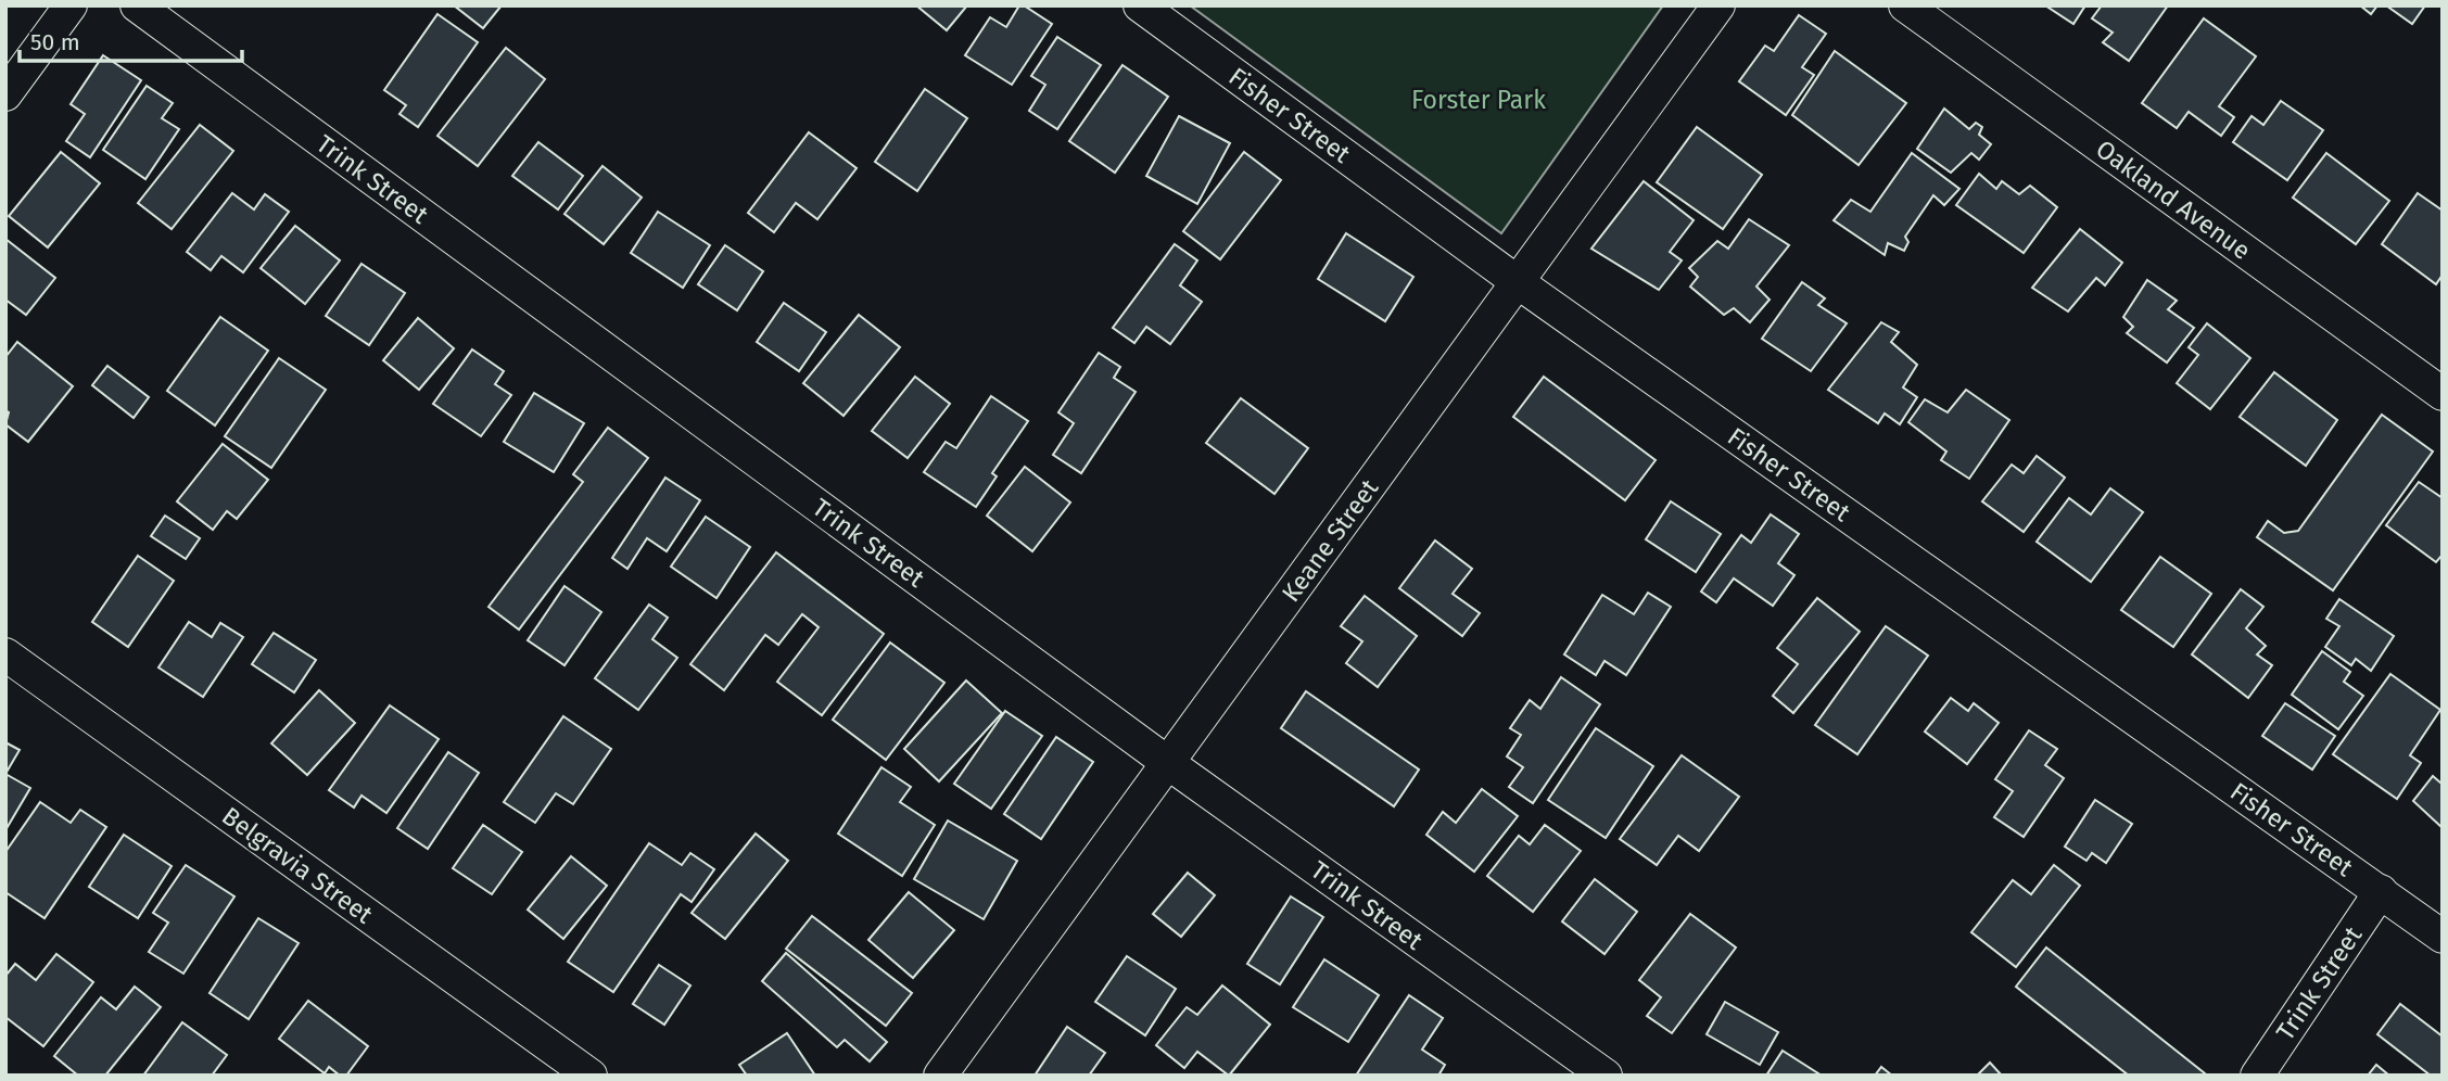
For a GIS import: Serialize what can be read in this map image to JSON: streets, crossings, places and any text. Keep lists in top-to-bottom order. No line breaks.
{"streets":{"street":["Fisher Street","Trink Street","Oakland Avenue","Keane Street","Belgravia Street"]},"crossings":[["Fisher Street","Trink Street"],["Fisher Street","Keane Street"],["Trink Street","Keane Street"]],"parks":["Forster Park"],"scale_bar":"50 m"}
